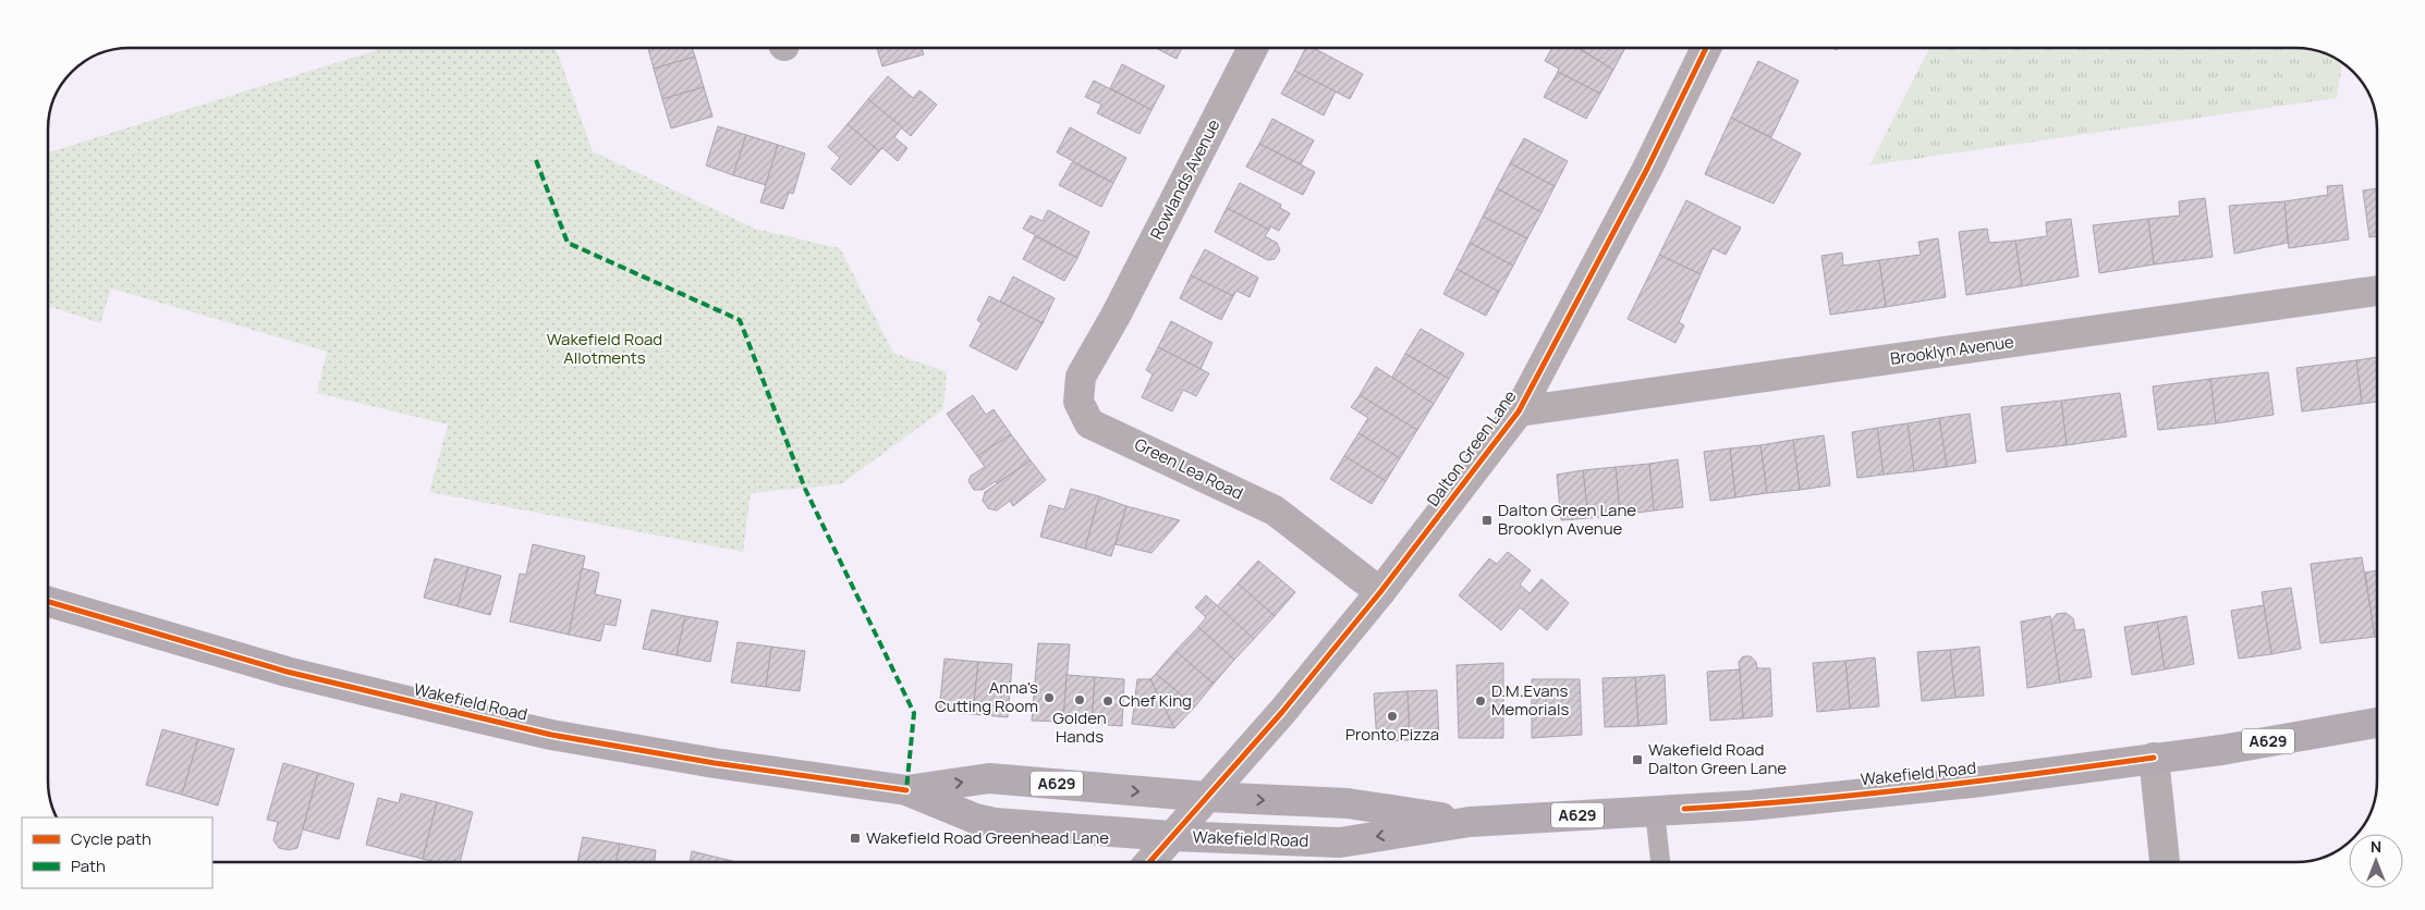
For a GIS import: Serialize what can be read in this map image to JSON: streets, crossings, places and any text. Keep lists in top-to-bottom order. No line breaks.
{"streets":{"highway":["Wakefield Road","A629"],"street":["Rowlands Avenue","Brooklyn Avenue","Dalton Green Lane","Green Lea Road"]},"crossings":[["Rowlands Avenue","Green Lea Road"],["Brooklyn Avenue","Dalton Green Lane"],["Dalton Green Lane","Green Lea Road"],["Dalton Green Lane","Wakefield Road"]],"parks":["Wakefield Road Allotments"],"places":{"transit":["Dalton Green Lane Brooklyn Avenue","Wakefield Road Dalton Green Lane","Wakefield Road Greenhead Lane"],"other":["Anna's Cutting Room","Golden Hands","Chef King","D.M.Evans Memorials","Pronto Pizza"]},"legend":["Cycle path","Path"],"north":"top"}
